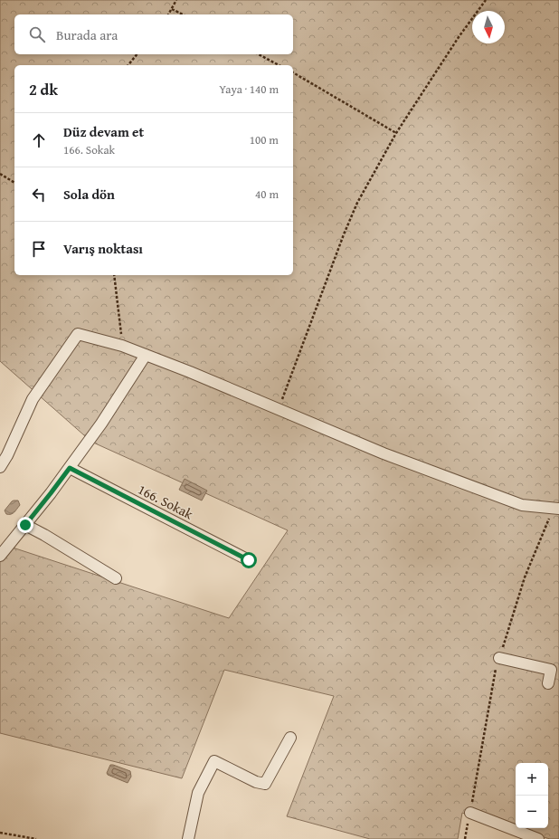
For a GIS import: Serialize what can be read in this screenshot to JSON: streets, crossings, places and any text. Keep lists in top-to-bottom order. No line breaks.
{"streets":{"street":["166. Sokak"]},"north":"bottom","page":{"search":"Burada ara","heading":["2 dk","Yaya · 140 m"],"list":[["Düz devam et","166. Sokak","100 m"],["Sola dön","40 m"],"Varış noktası"],"map_buttons":["+","−"]}}
